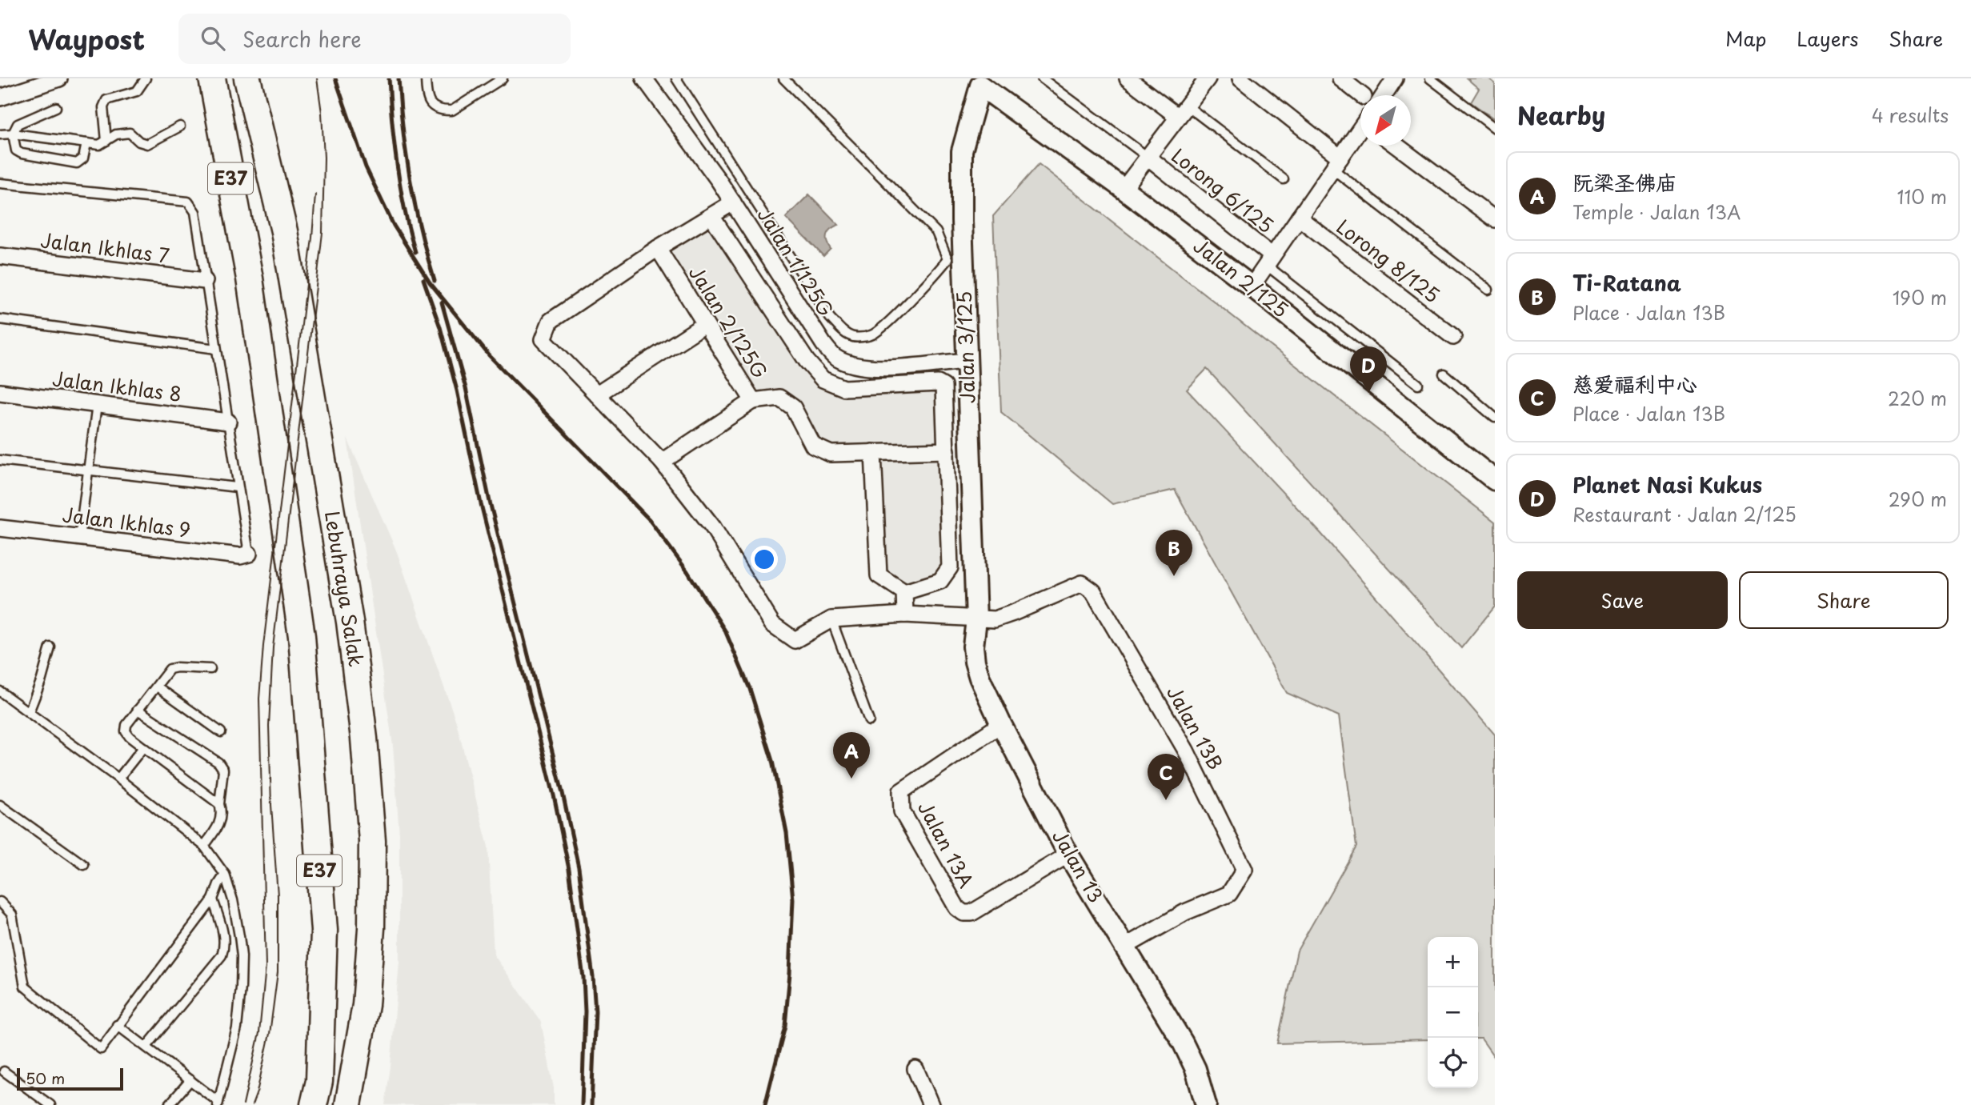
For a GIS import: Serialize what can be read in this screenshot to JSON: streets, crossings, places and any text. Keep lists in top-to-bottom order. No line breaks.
{"streets":{"highway":["E37","Lebuhraya Salak"],"street":["Lorong 6/125","Jalan Ikhlas 7","Lorong 8/125","Jalan 1/125G","Jalan 2/125","Jalan 2/125G","Jalan 3/125","Jalan Ikhlas 8","Jalan Ikhlas 9","Jalan 13B","Jalan 13A","Jalan 13"]},"crossings":[["Jalan 1/125G","Jalan 3/125"],["Jalan 2/125","Jalan 3/125"],["Jalan 3/125","Jalan 13B"],["Jalan 3/125","Jalan 13"],["Jalan 13B","Jalan 13"],["Jalan 13A","Jalan 13"]],"scale_bar":"50 m","north":"bottom left","page":{"header":"Waypost","search":"Search here","nav":["Map","Layers","Share"],"heading":["Nearby","4 results"],"list":[{"mark":"A","name":"阮梁圣佛庙","note":"Temple · Jalan 13A","value":"110 m"},{"mark":"B","name":"Ti-Ratana","note":"Place · Jalan 13B","value":"190 m"},{"mark":"C","name":"慈爱福利中心","note":"Place · Jalan 13B","value":"220 m"},{"mark":"D","name":"Planet Nasi Kukus","note":"Restaurant · Jalan 2/125","value":"290 m"}],"pins":["D","B","A","C"],"buttons":["Save","Share"],"map_buttons":["+","−"],"scale":"50 m"}}
